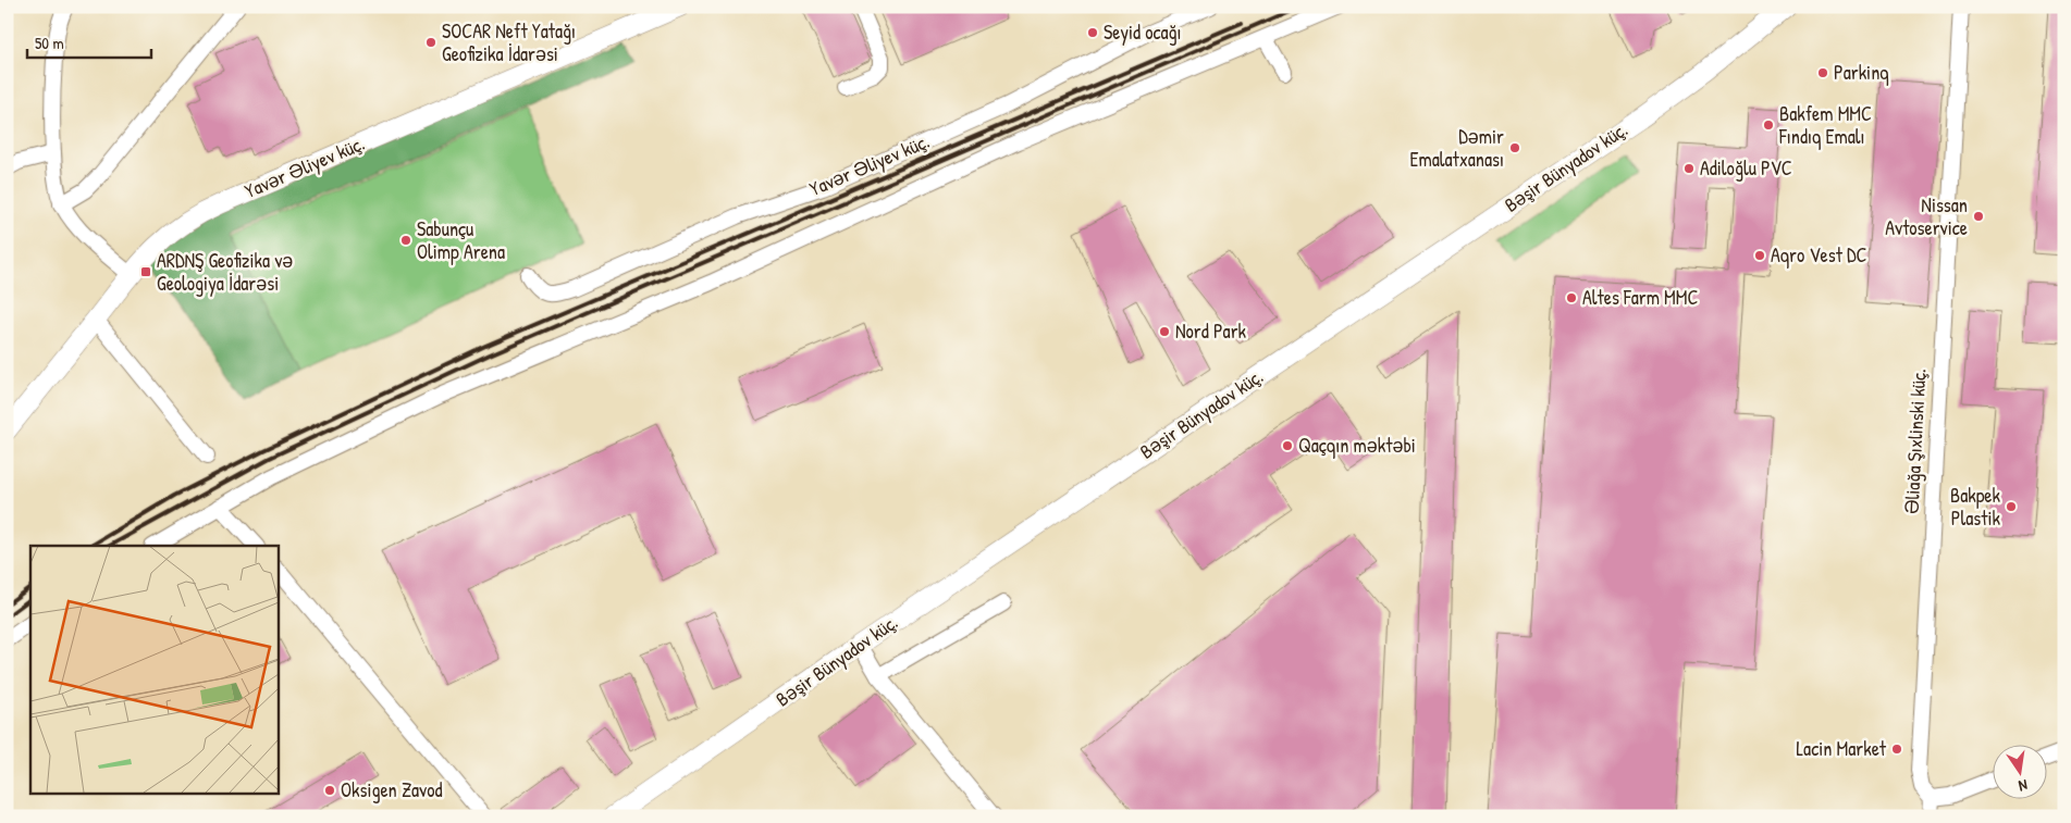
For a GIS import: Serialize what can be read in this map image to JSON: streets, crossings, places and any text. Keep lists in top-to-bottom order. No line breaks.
{"streets":{"street":["Yavər Əliyev küç.","Bəşir Bünyadov küç.","Əliağa Şıxlinski küç."]},"places":{"other":["Seyid ocağı","SOCAR Neft Yatağı Geofizika İdarəsi","Parkinq","Bakfem MMC Fındıq Emalı","Dəmir Emalatxanası","Adiloğlu PVC","Nissan Avtoservice","Sabunçu Olimp Arena","Aqro Vest DC","Altes Farm MMC","Nord Park","Qaçqın məktəbi","Bakpek Plastik","Lacin Market","Oksigen Zavod"],"transit":["ARDNŞ Geofizika vә Geologiya İdarәsi"]},"scale_bar":"50 m","north":"bottom"}
